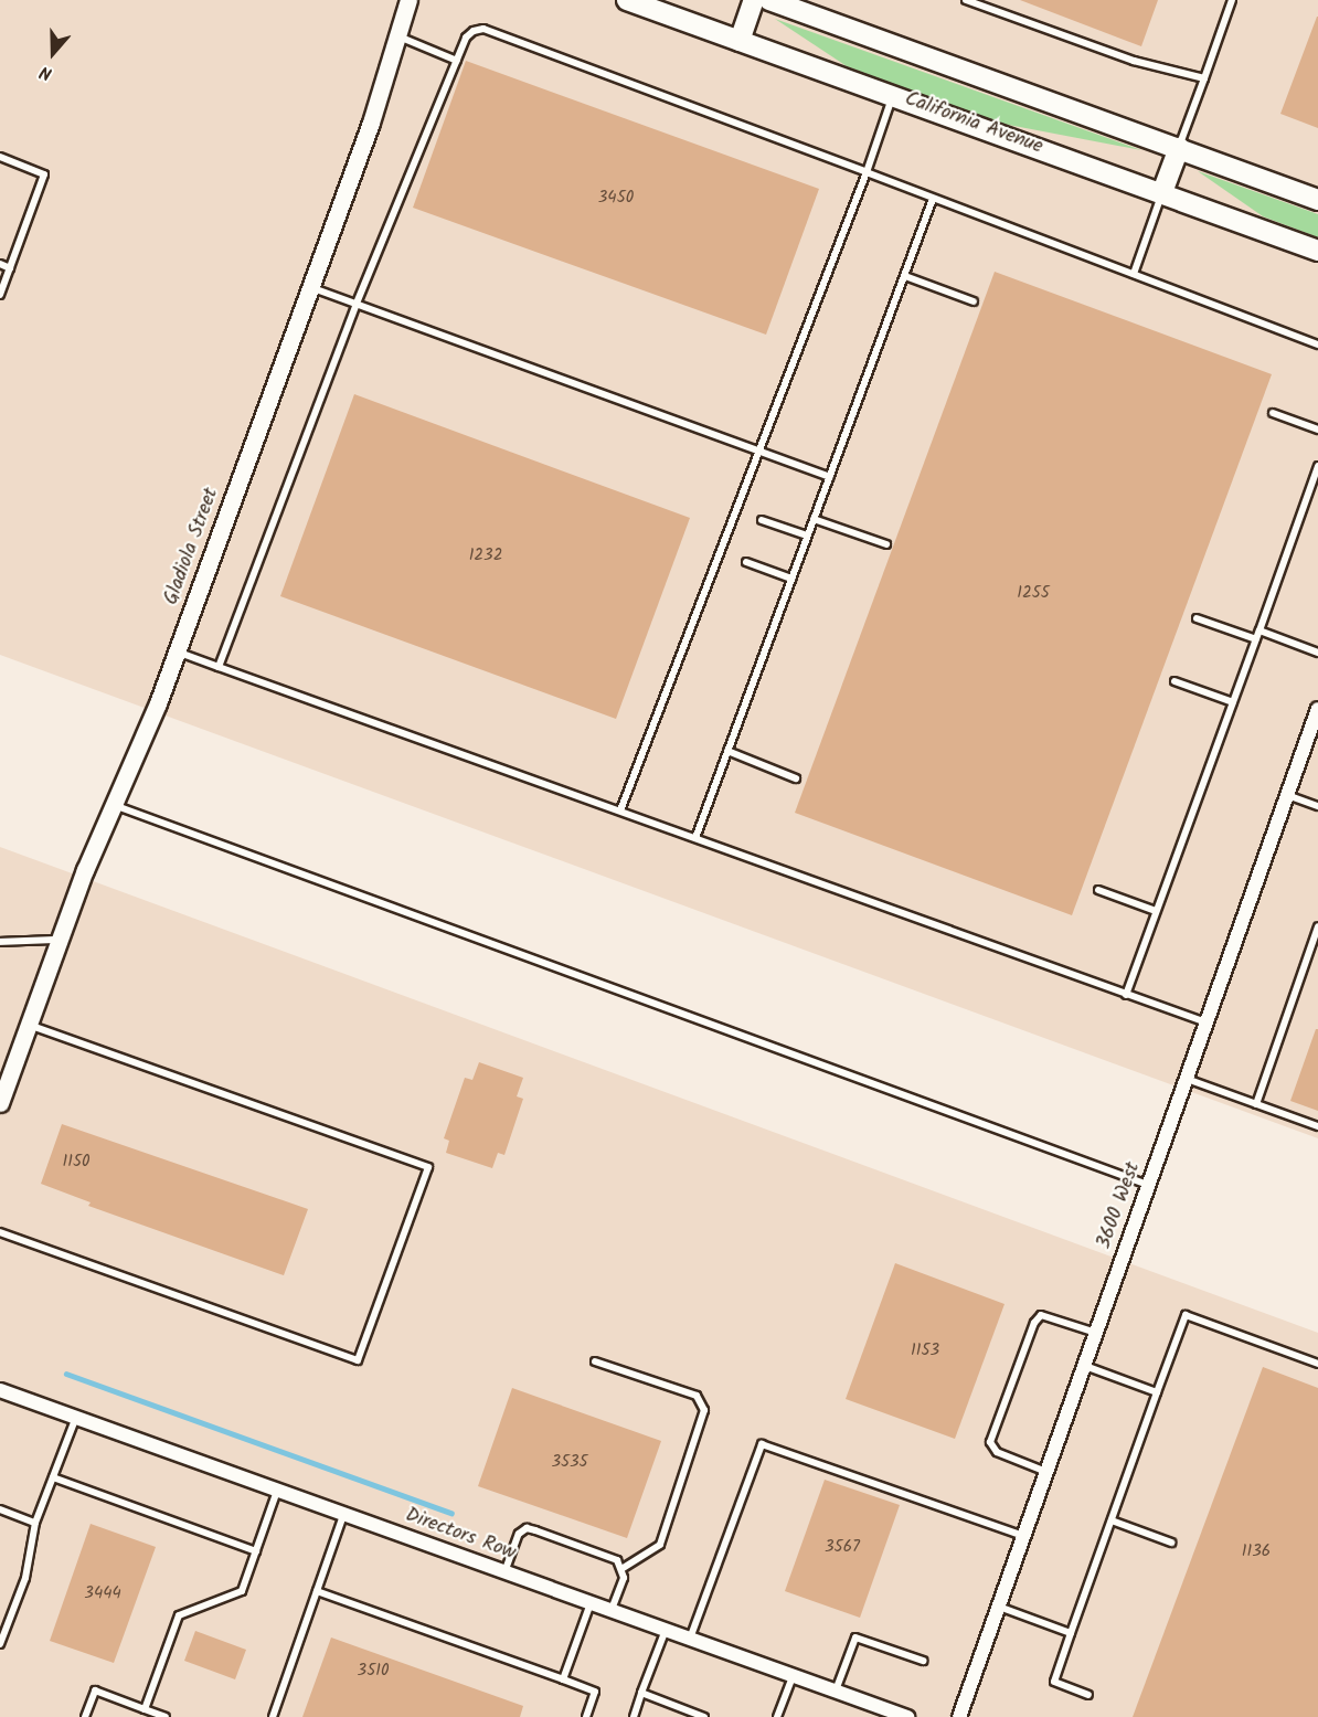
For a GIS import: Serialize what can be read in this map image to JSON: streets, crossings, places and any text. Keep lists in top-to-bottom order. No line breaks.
{"streets":{"main road":["California Avenue"],"street":["Gladiola Street","3600 West","Directors Row"]},"house_numbers":["3450","1232","1255","1150","1153","3535","3567","1136","3444","3510"],"north":"bottom"}
